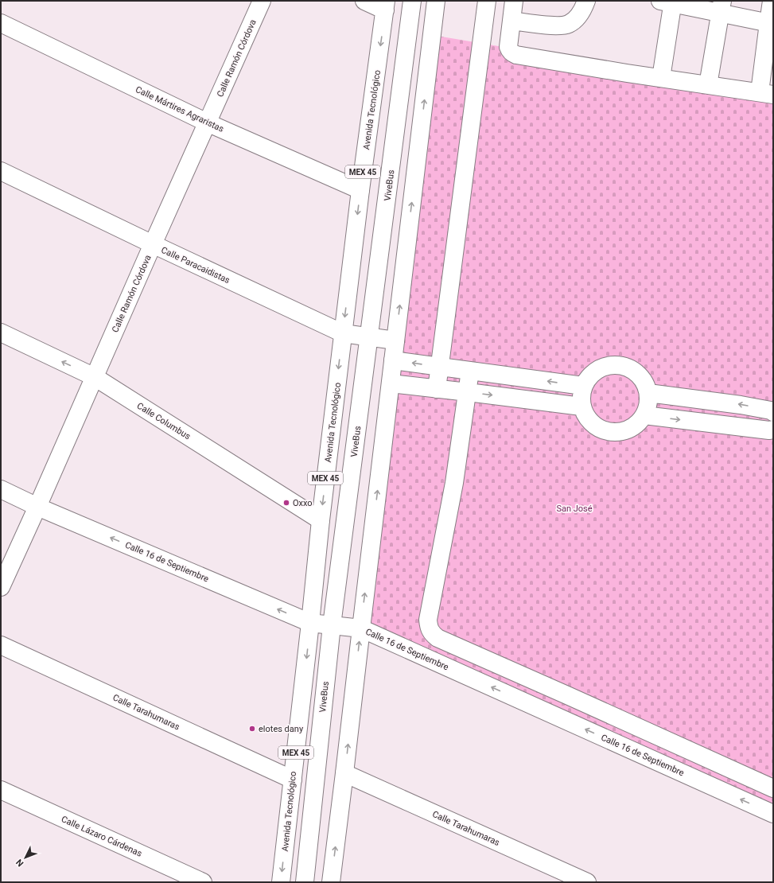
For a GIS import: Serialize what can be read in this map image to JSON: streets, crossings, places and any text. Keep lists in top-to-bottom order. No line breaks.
{"streets":{"street":["Calle Ramón Córdova","Calle Mártires Agraristas","Avenida Tecnológico","MEX 45","ViveBus","Calle Paracaidistas","Calle Columbus","Calle 16 de Septiembre","Calle Tarahumaras","Calle Lázaro Cárdenas"]},"crossings":[["Calle Ramón Córdova","Calle Mártires Agraristas"],["Calle Ramón Córdova","Calle Paracaidistas"],["Calle Ramón Córdova","Calle Columbus"],["Calle Ramón Córdova","Calle 16 de Septiembre"],["Calle Mártires Agraristas","Avenida Tecnológico"],["Avenida Tecnológico","Calle Paracaidistas"],["Avenida Tecnológico","Calle Columbus"],["Avenida Tecnológico","Calle 16 de Septiembre"],["Avenida Tecnológico","Calle Tarahumaras"],["ViveBus","Calle Paracaidistas"],["ViveBus","Calle 16 de Septiembre"]],"one_way":["Calle 16 de Septiembre"],"parks":["San José"],"places":["Oxxo","elotes dany"],"north":"bottom left"}
